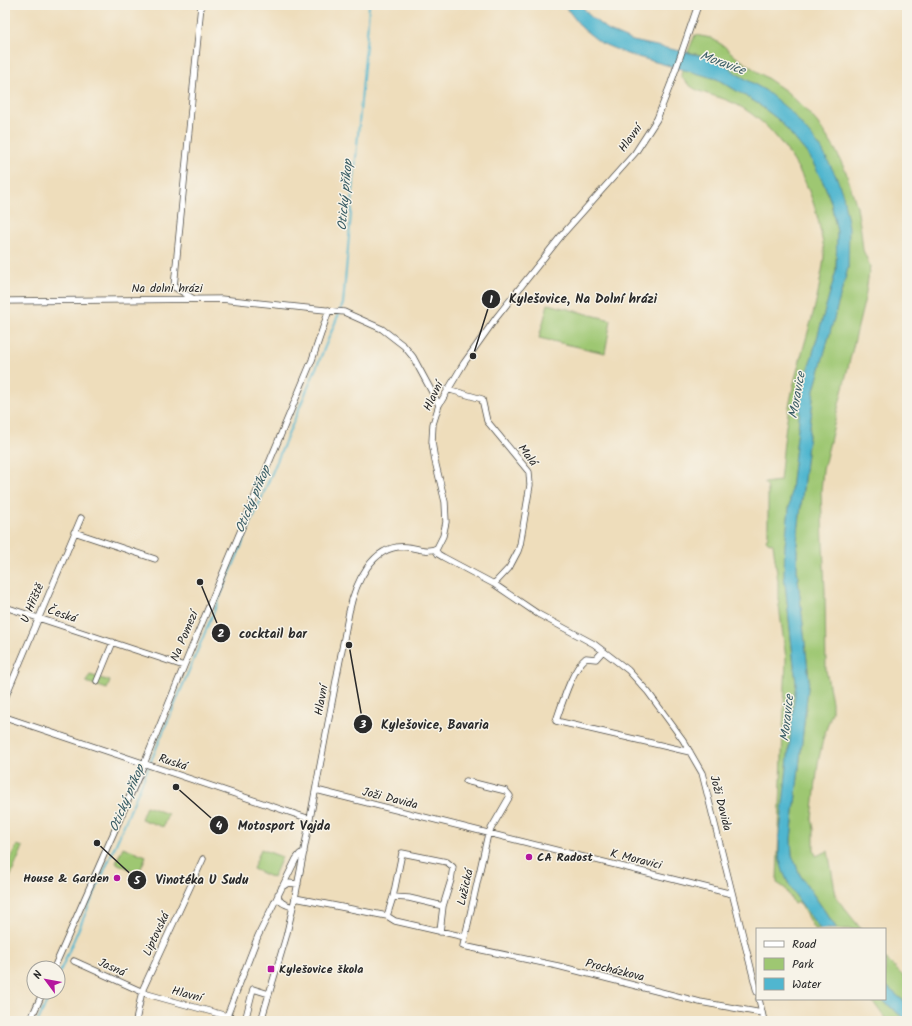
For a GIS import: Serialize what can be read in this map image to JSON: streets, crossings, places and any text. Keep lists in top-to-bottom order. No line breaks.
{"streets":{"street":["Hlavní","Na dolni hrázi","Malá","U Hřiště","Česká","Na Pomezí","Ruská","Joži Davida","K Moravici","Lužická","Liptovská","Jasná","Procházkova"]},"crossings":[["Hlavní","Na dolni hrázi"],["Hlavní","Malá"],["Hlavní","Ruská"],["Hlavní","Joži Davida"],["Hlavní","Liptovská"],["Hlavní","Jasná"],["Na dolni hrázi","Na Pomezí"],["Malá","Joži Davida"],["U Hřiště","Česká"],["Česká","Na Pomezí"],["Na Pomezí","Ruská"],["Joži Davida","K Moravici"],["Joži Davida","Lužická"],["K Moravici","Lužická"],["Lužická","Procházkova"],["Liptovská","Jasná"]],"water":["Moravice","Otický příkop"],"places":{"other":["Kylešovice, Na Dolní hrázi","cocktail bar","Kylešovice, Bavaria","Motosport Vajda","Vinotéka U Sudu","CA Radost","House & Garden"],"transit":["Kylešovice škola"]},"legend":["Road","Park","Water"],"north":"top left"}
